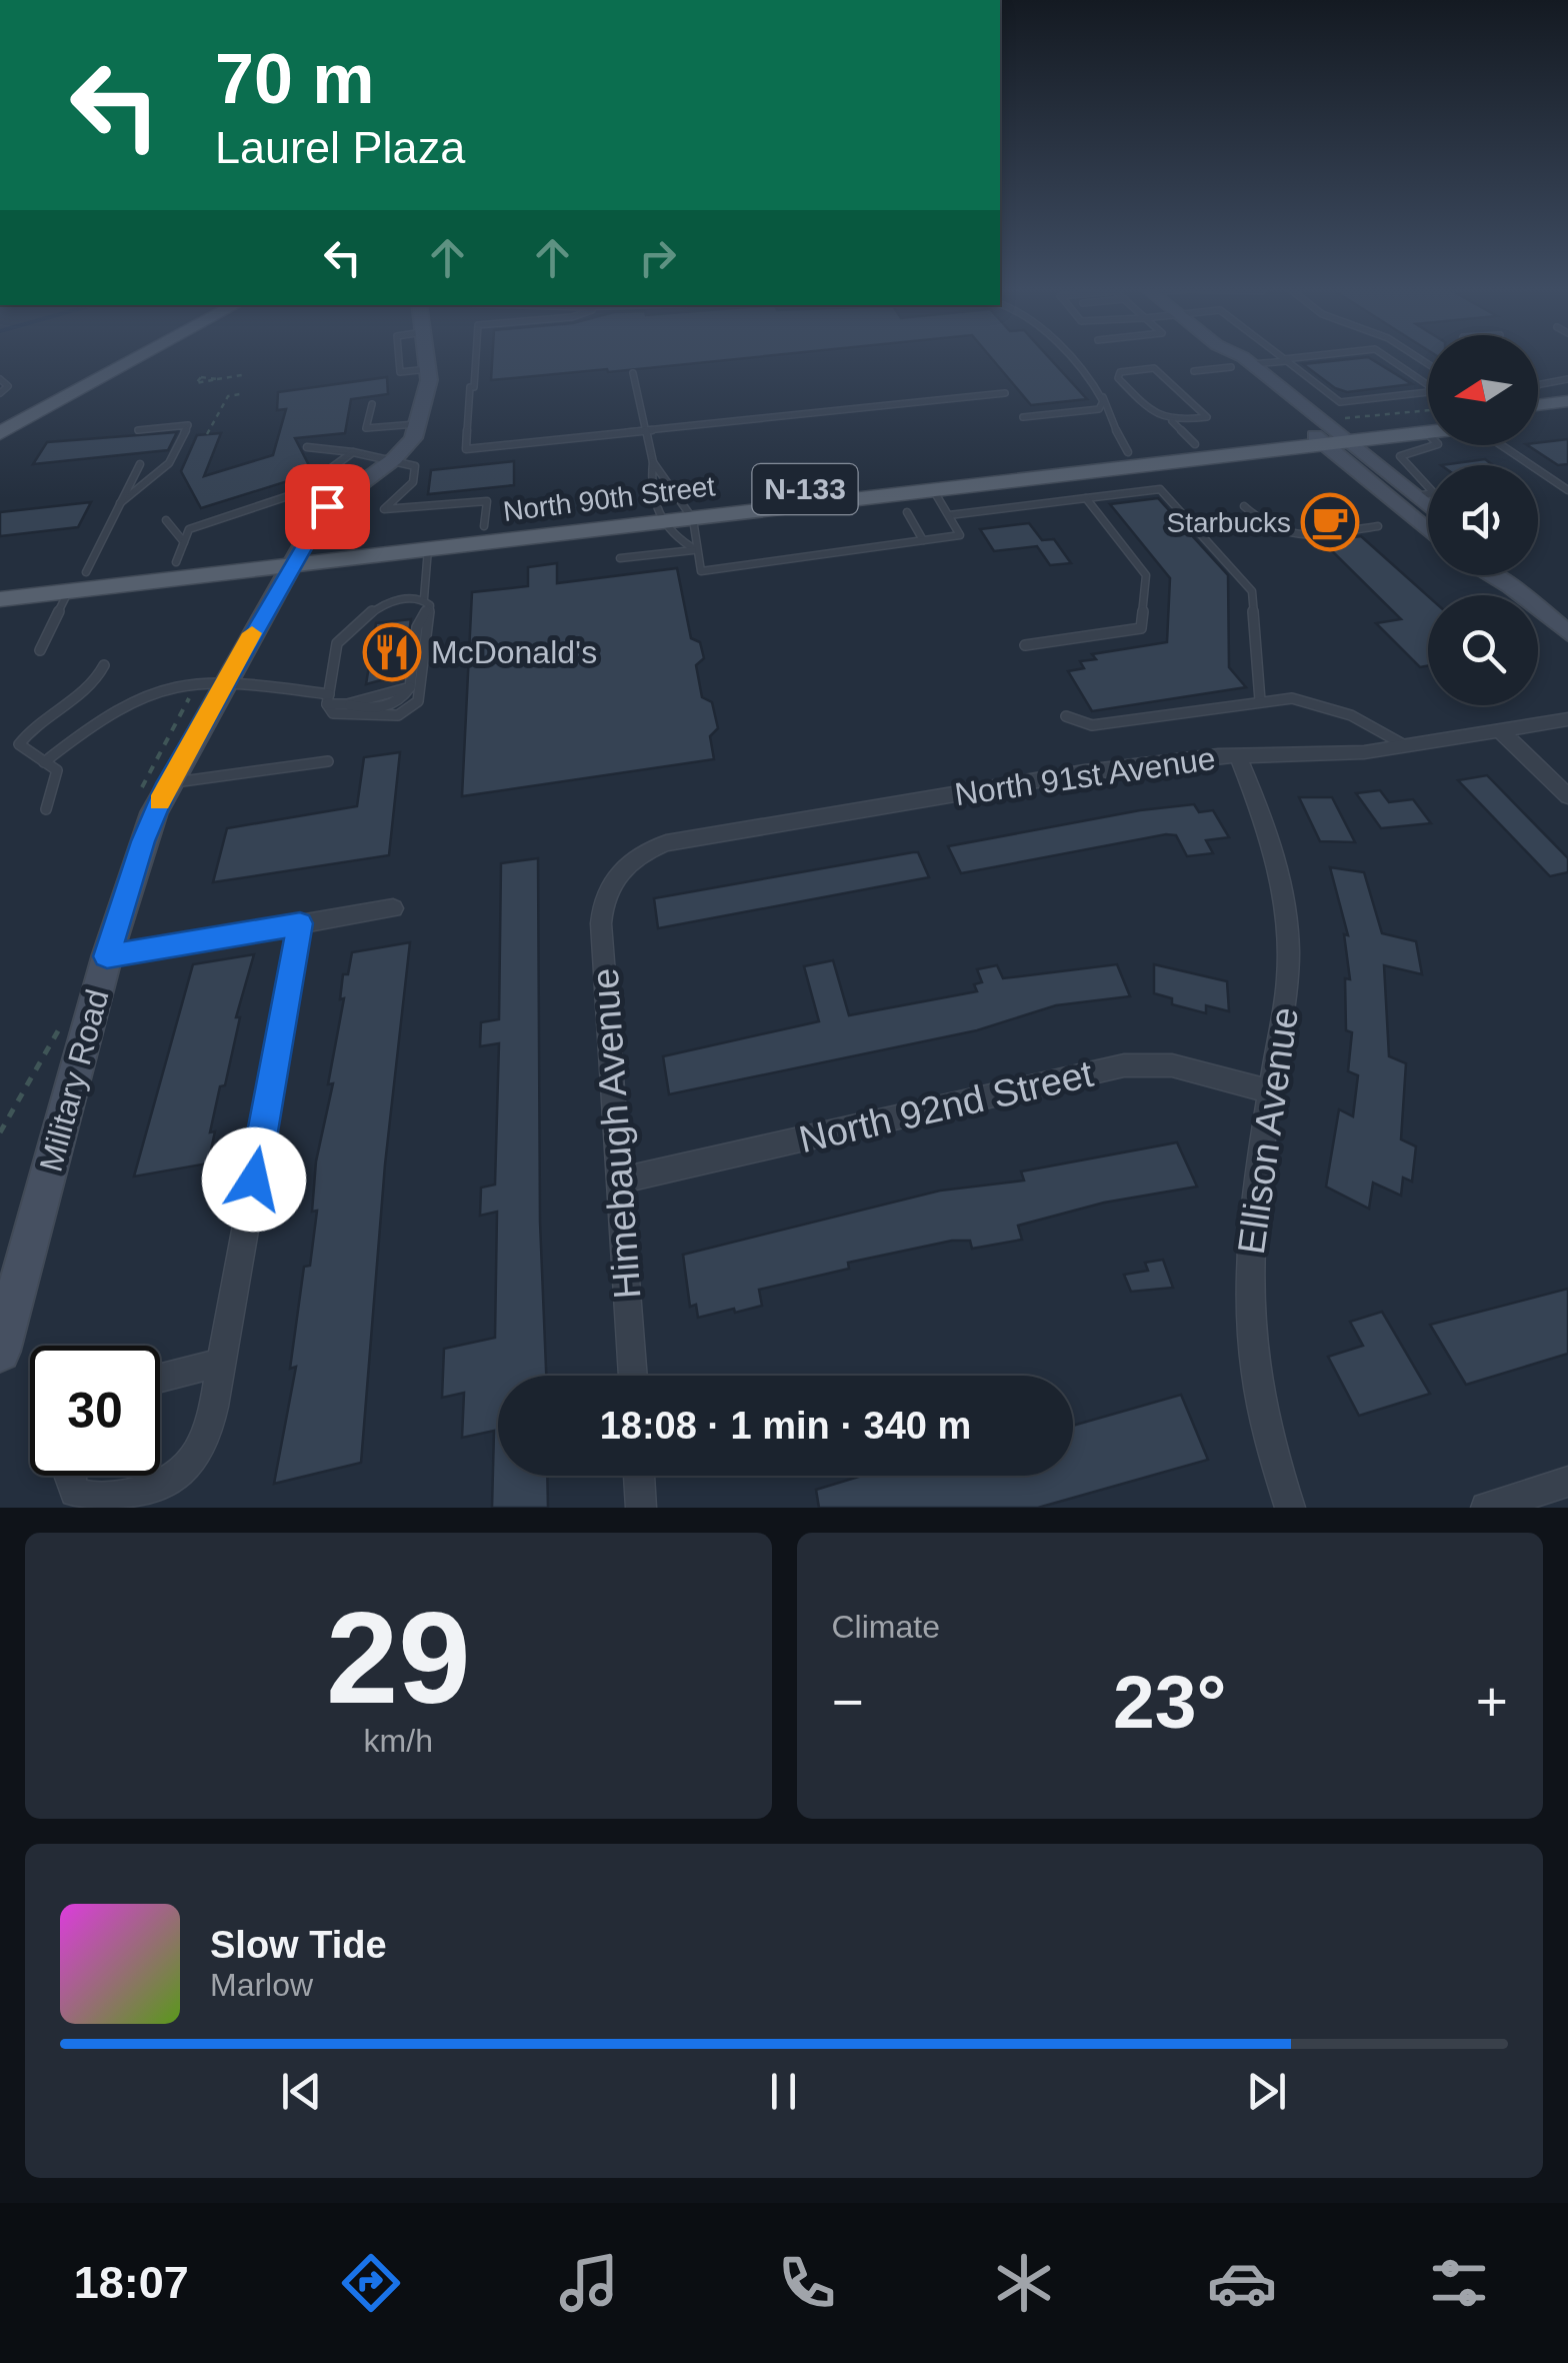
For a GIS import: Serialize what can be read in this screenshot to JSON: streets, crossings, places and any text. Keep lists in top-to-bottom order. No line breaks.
{"streets":{"main road":["N-133","North 90th Street","Military Road"],"street":["North 91st Avenue","North 92nd Street","Ellison Avenue","Himebaugh Avenue"]},"crossings":[["North 90th Street","Military Road"],["North 91st Avenue","Ellison Avenue"],["North 91st Avenue","Himebaugh Avenue"],["North 92nd Street","Ellison Avenue"],["North 92nd Street","Himebaugh Avenue"]],"places":{"cafe":["Starbucks"],"restaurant":["McDonald's"]},"north":"left","page":{"turn":["70 m","Laurel Plaza"],"limit":"30","trip":"18:08 · 1 min · 340 m","tile":[["29","km/h"],"Climate"],"heat":["−","23°","+"],"song":["Slow Tide","Marlow"],"tabs":"18:07"}}
